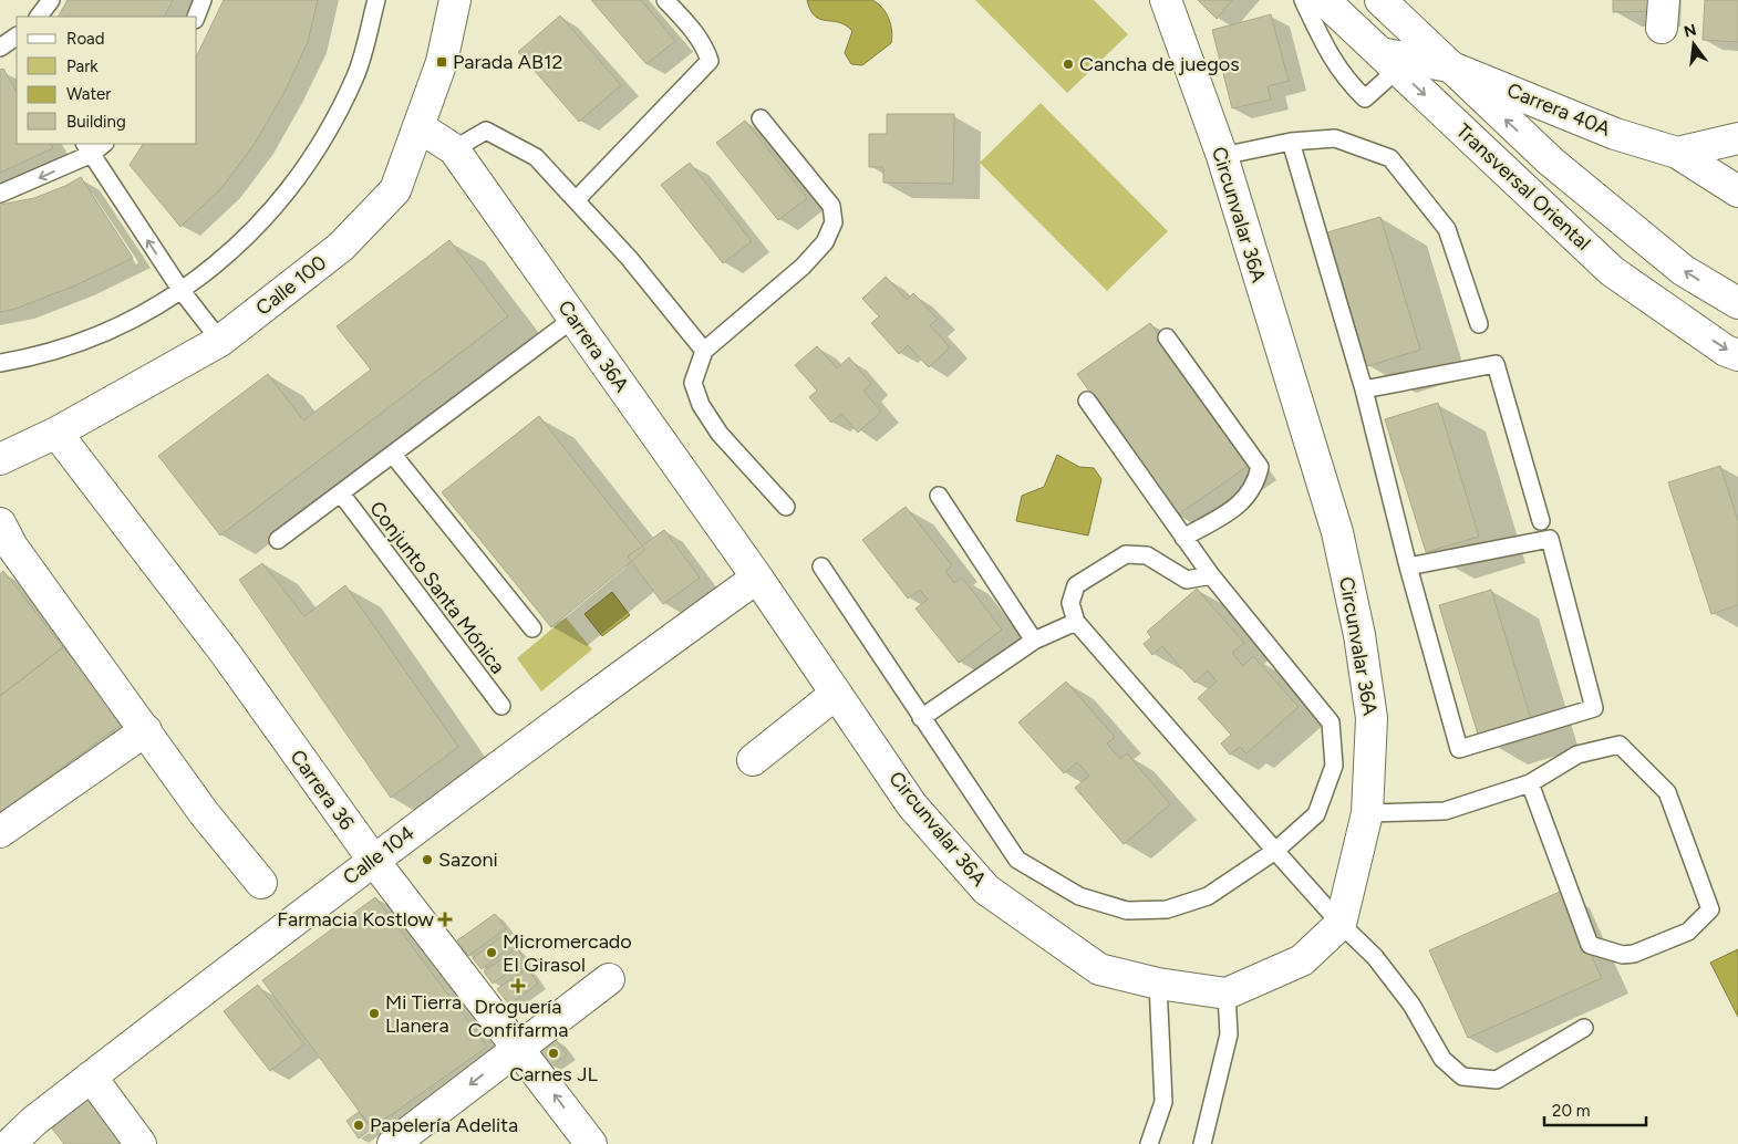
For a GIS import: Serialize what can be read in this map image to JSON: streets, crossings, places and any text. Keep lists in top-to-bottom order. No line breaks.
{"streets":{"street":["Carrera 40A","Transversal Oriental","Circunvalar 36A","Calle 100","Carrera 36A","Carrera 36","Calle 104"],"lane":["Conjunto Santa Mónica"]},"crossings":[["Carrera 40A","Transversal Oriental"],["Circunvalar 36A","Carrera 36A"],["Circunvalar 36A","Calle 104"],["Calle 100","Carrera 36A"],["Calle 100","Carrera 36"],["Carrera 36A","Conjunto Santa Mónica"],["Carrera 36A","Calle 104"],["Carrera 36","Calle 104"]],"places":{"transit":["Parada AB12"],"other":["Cancha de juegos","Sazoni","Micromercado El Girasol","Mi Tierra Llanera","Carnes JL","Papelería Adelita"],"health":["Farmacia Kostlow","Droguería Confifarma"]},"legend":["Road","Park","Water","Building"],"scale_bar":"20 m","north":"top"}
